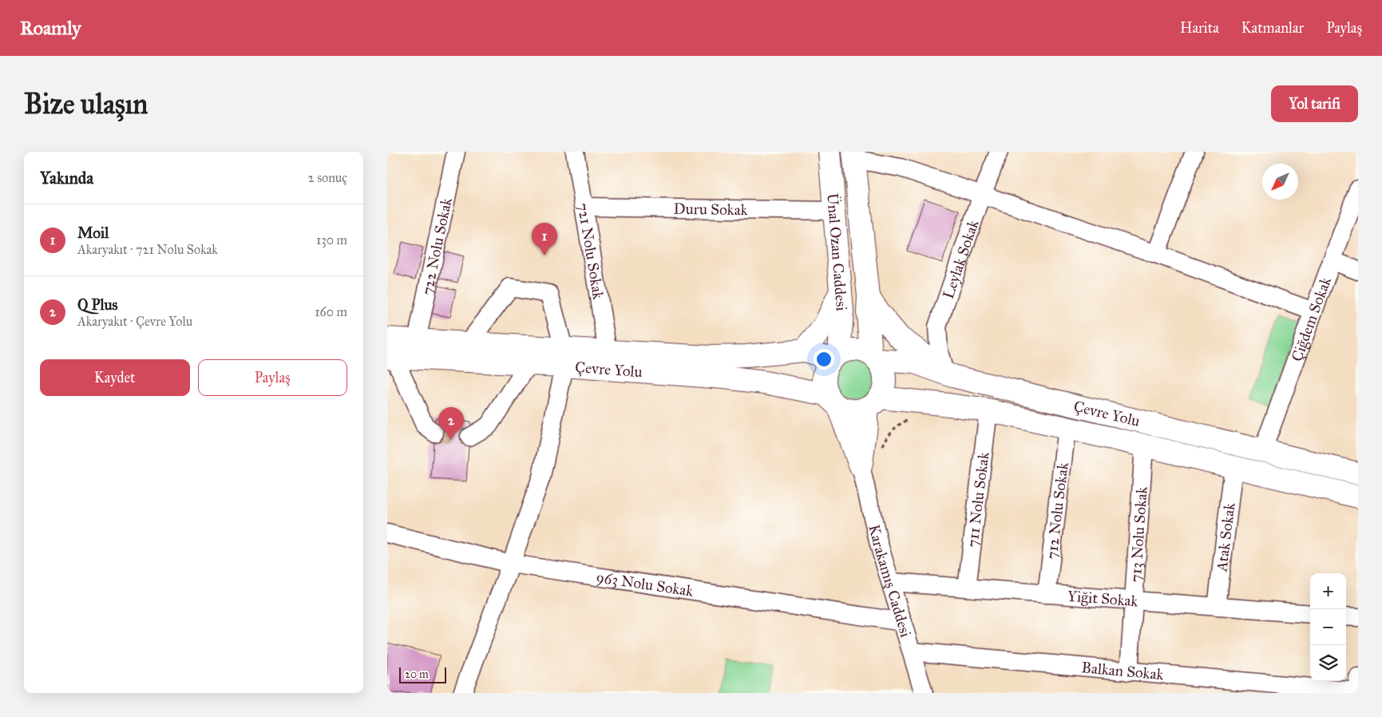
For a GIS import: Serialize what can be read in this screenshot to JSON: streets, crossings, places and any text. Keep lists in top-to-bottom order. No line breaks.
{"streets":{"main road":["Ünal Ozan Caddesi","Çevre Yolu"],"street":["Duru Sokak","722 Nolu Sokak","721 Nolu Sokak","Leylak Sokak","Çiğdem Sokak","711 Nolu Sokak","712 Nolu Sokak","713 Nolu Sokak","Atak Sokak","Karakamış Caddesi","963 Nolu Sokak","Yiğit Sokak","Balkan Sokak"]},"crossings":[["Duru Sokak","721 Nolu Sokak"],["Duru Sokak","Ünal Ozan Caddesi"],["722 Nolu Sokak","Çevre Yolu"],["721 Nolu Sokak","Çevre Yolu"],["Ünal Ozan Caddesi","Çevre Yolu"],["Leylak Sokak","Çevre Yolu"],["Çiğdem Sokak","Çevre Yolu"],["Çevre Yolu","711 Nolu Sokak"],["Çevre Yolu","712 Nolu Sokak"],["Çevre Yolu","713 Nolu Sokak"],["Çevre Yolu","Atak Sokak"],["711 Nolu Sokak","Yiğit Sokak"],["712 Nolu Sokak","Yiğit Sokak"],["713 Nolu Sokak","Yiğit Sokak"],["713 Nolu Sokak","Balkan Sokak"],["Atak Sokak","Yiğit Sokak"],["Karakamış Caddesi","963 Nolu Sokak"],["Karakamış Caddesi","Yiğit Sokak"],["Karakamış Caddesi","Balkan Sokak"]],"scale_bar":"20 m","north":"bottom left","page":{"header":"Roamly","nav":["Harita","Katmanlar","Paylaş"],"buttons":["Yol tarifi",["Kaydet","Paylaş"]],"title":"Bize ulaşın","heading":["Yakında","2 sonuç"],"list":[{"mark":"1","name":"Moil","note":"Akaryakıt · 721 Nolu Sokak","value":"130 m"},{"mark":"2","name":"Q Plus","note":"Akaryakıt · Çevre Yolu","value":"160 m"}],"pins":["1","2"],"map_buttons":["+","−"],"scale":"20 m"}}
